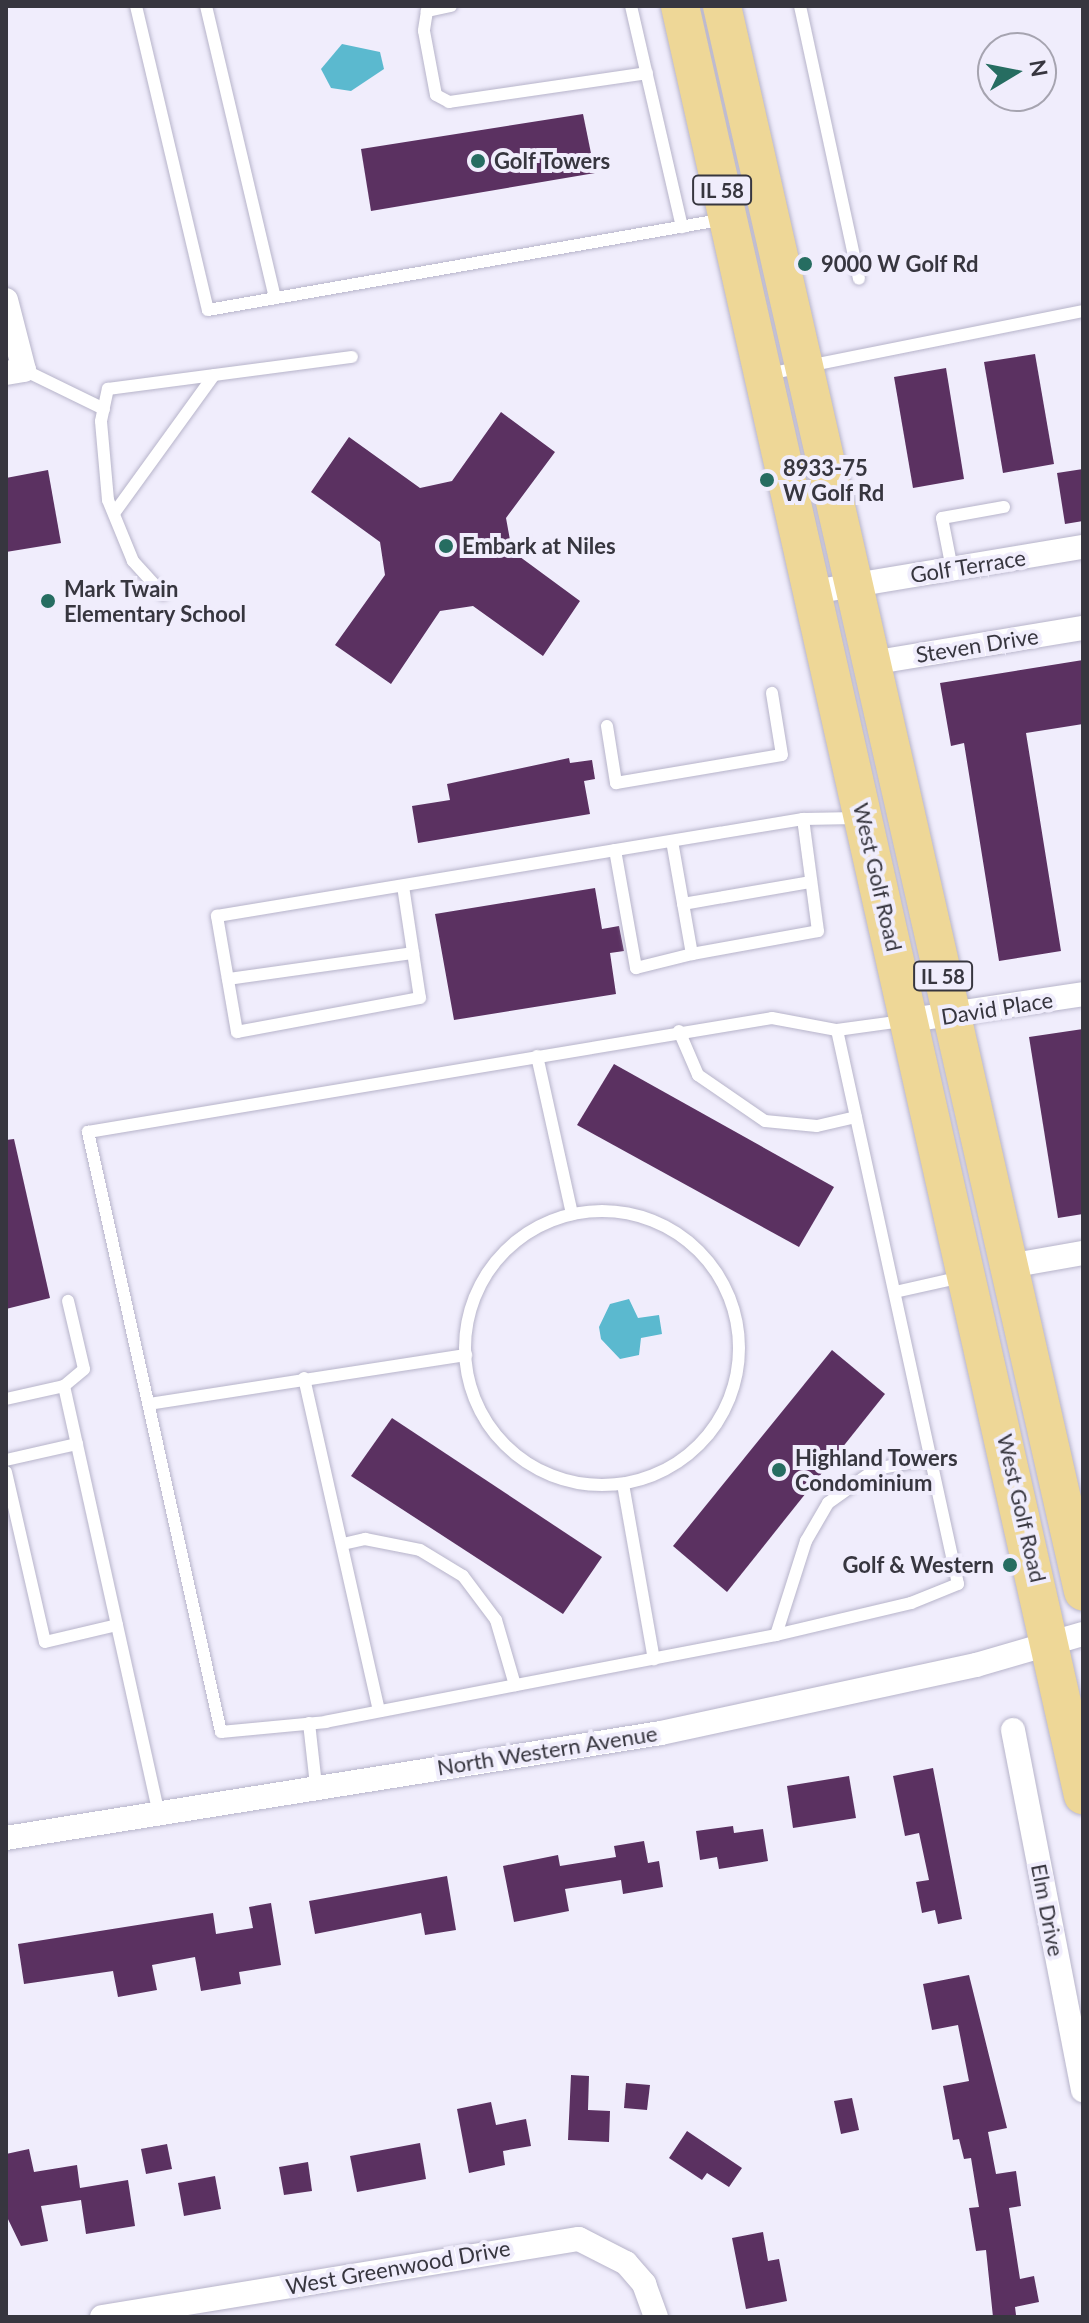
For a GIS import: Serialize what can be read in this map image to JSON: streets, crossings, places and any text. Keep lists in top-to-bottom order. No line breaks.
{"streets":{"main road":["IL 58","West Golf Road"],"street":["Golf Terrace","Steven Drive","David Place","North Western Avenue","Elm Drive","West Greenwood Drive"]},"crossings":[["Golf Terrace","West Golf Road"],["Steven Drive","West Golf Road"],["West Golf Road","David Place"],["West Golf Road","North Western Avenue"]],"places":["Golf Towers","9000 W Golf Rd","8933-75 W Golf Rd","Embark at Niles","Mark Twain Elementary School","Highland Towers Condominium","Golf & Western"],"north":"right"}
